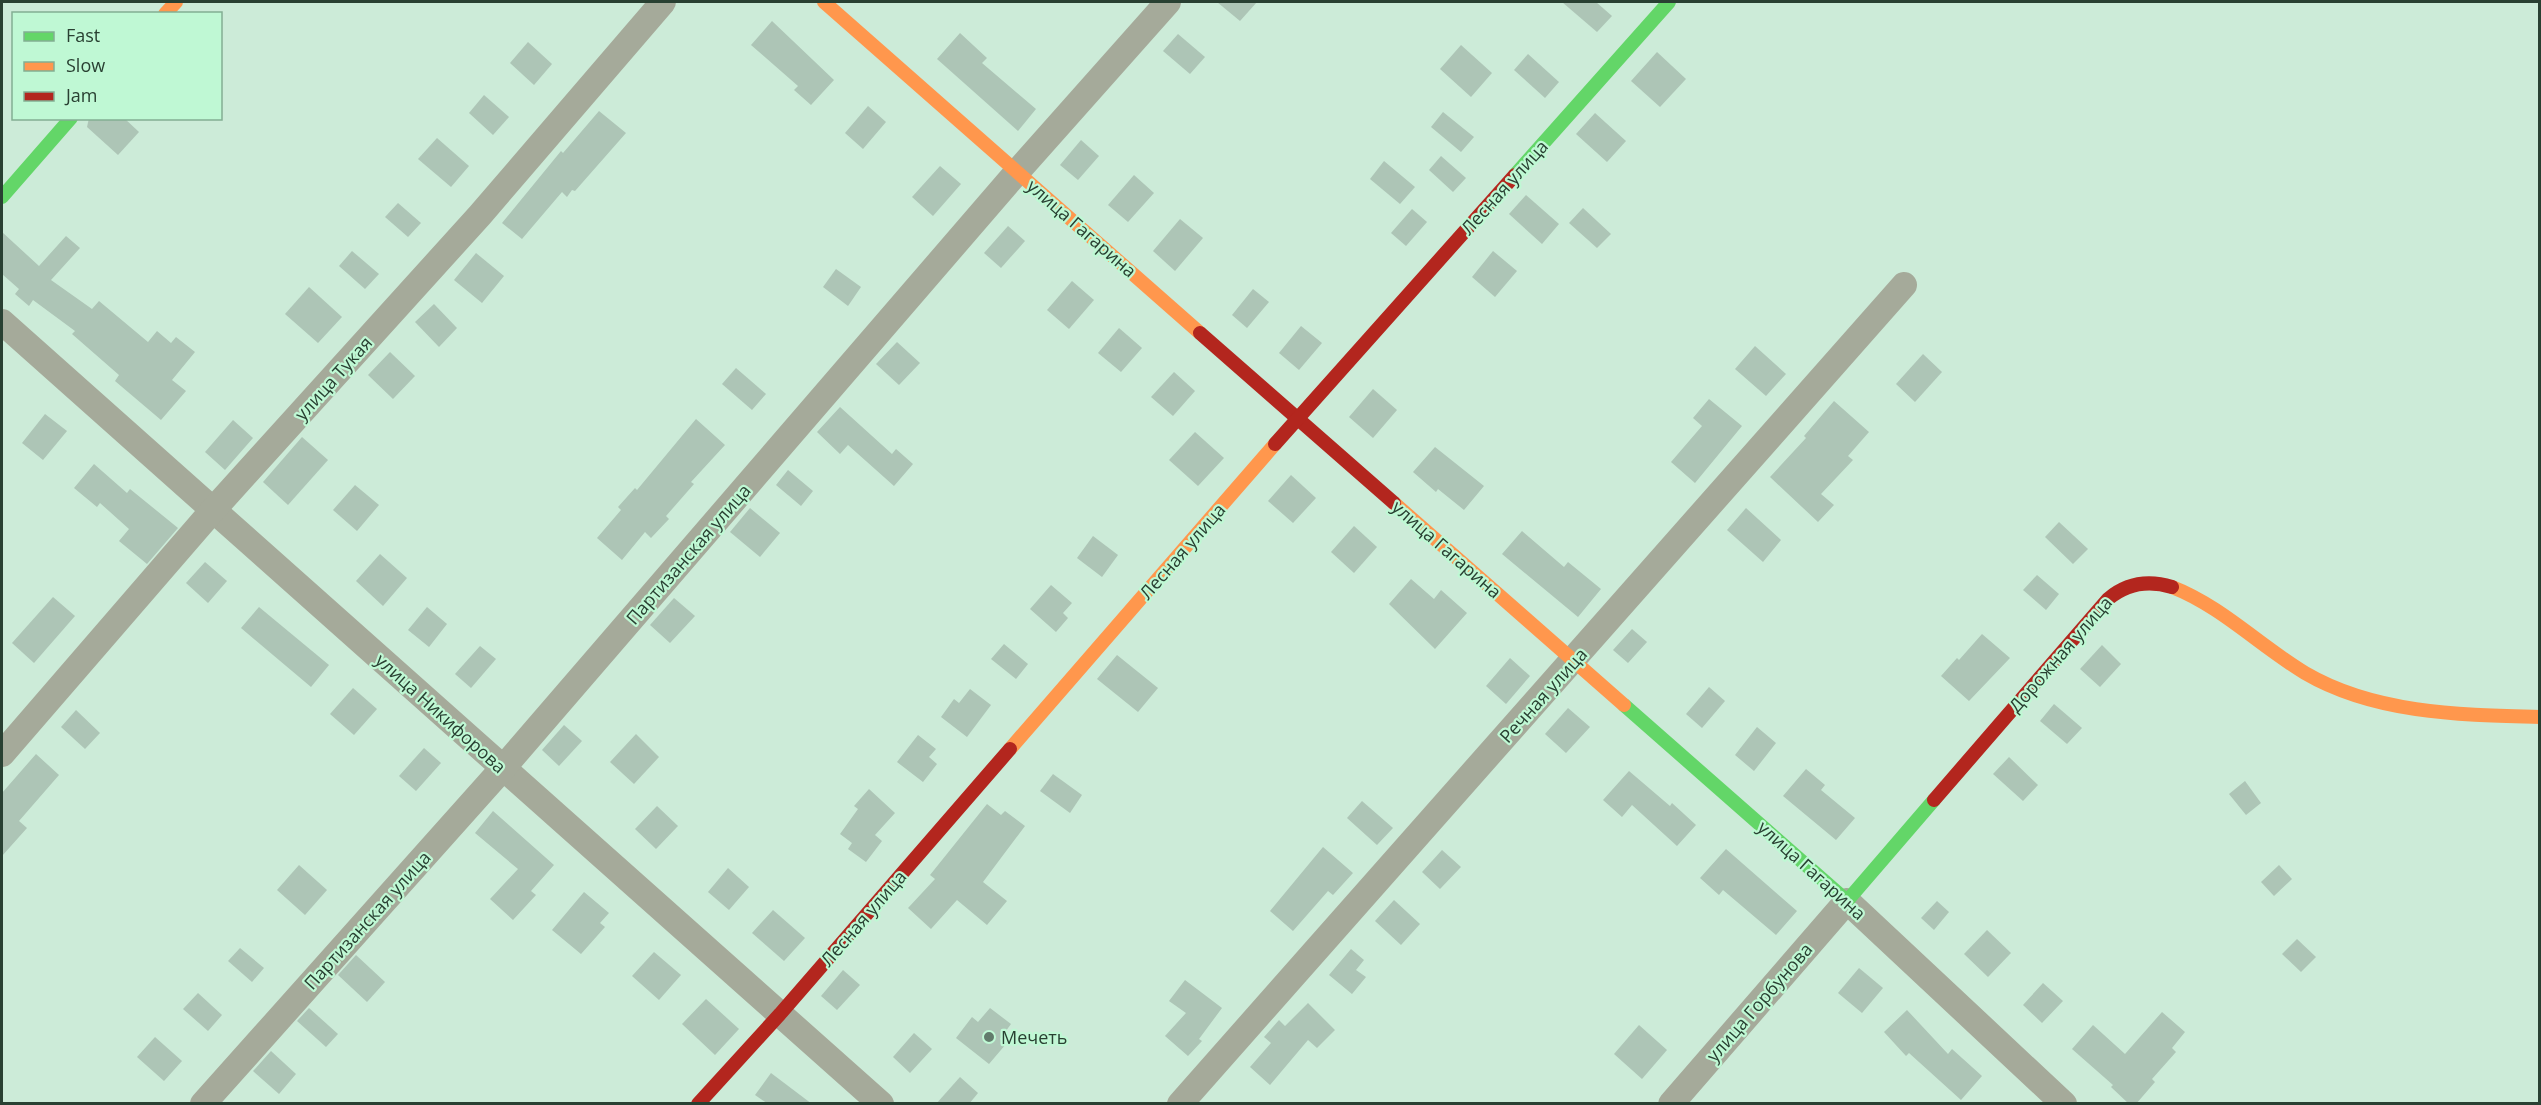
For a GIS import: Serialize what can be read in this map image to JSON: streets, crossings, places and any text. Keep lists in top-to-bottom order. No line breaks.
{"streets":{"main road":["Лесная улица","улица Гагарина","Дорожная улица"],"street":["улица Тукая","Партизанская улица","Речная улица","улица Никифорова","улица Горбунова"]},"crossings":[["Лесная улица","улица Гагарина"],["Лесная улица","улица Никифорова"],["улица Гагарина","Партизанская улица"],["улица Гагарина","Дорожная улица"],["улица Гагарина","Речная улица"],["улица Гагарина","улица Горбунова"],["улица Тукая","улица Никифорова"],["Партизанская улица","улица Никифорова"],["Дорожная улица","улица Горбунова"]],"places":["Мечеть"],"legend":["Fast","Slow","Jam"]}
